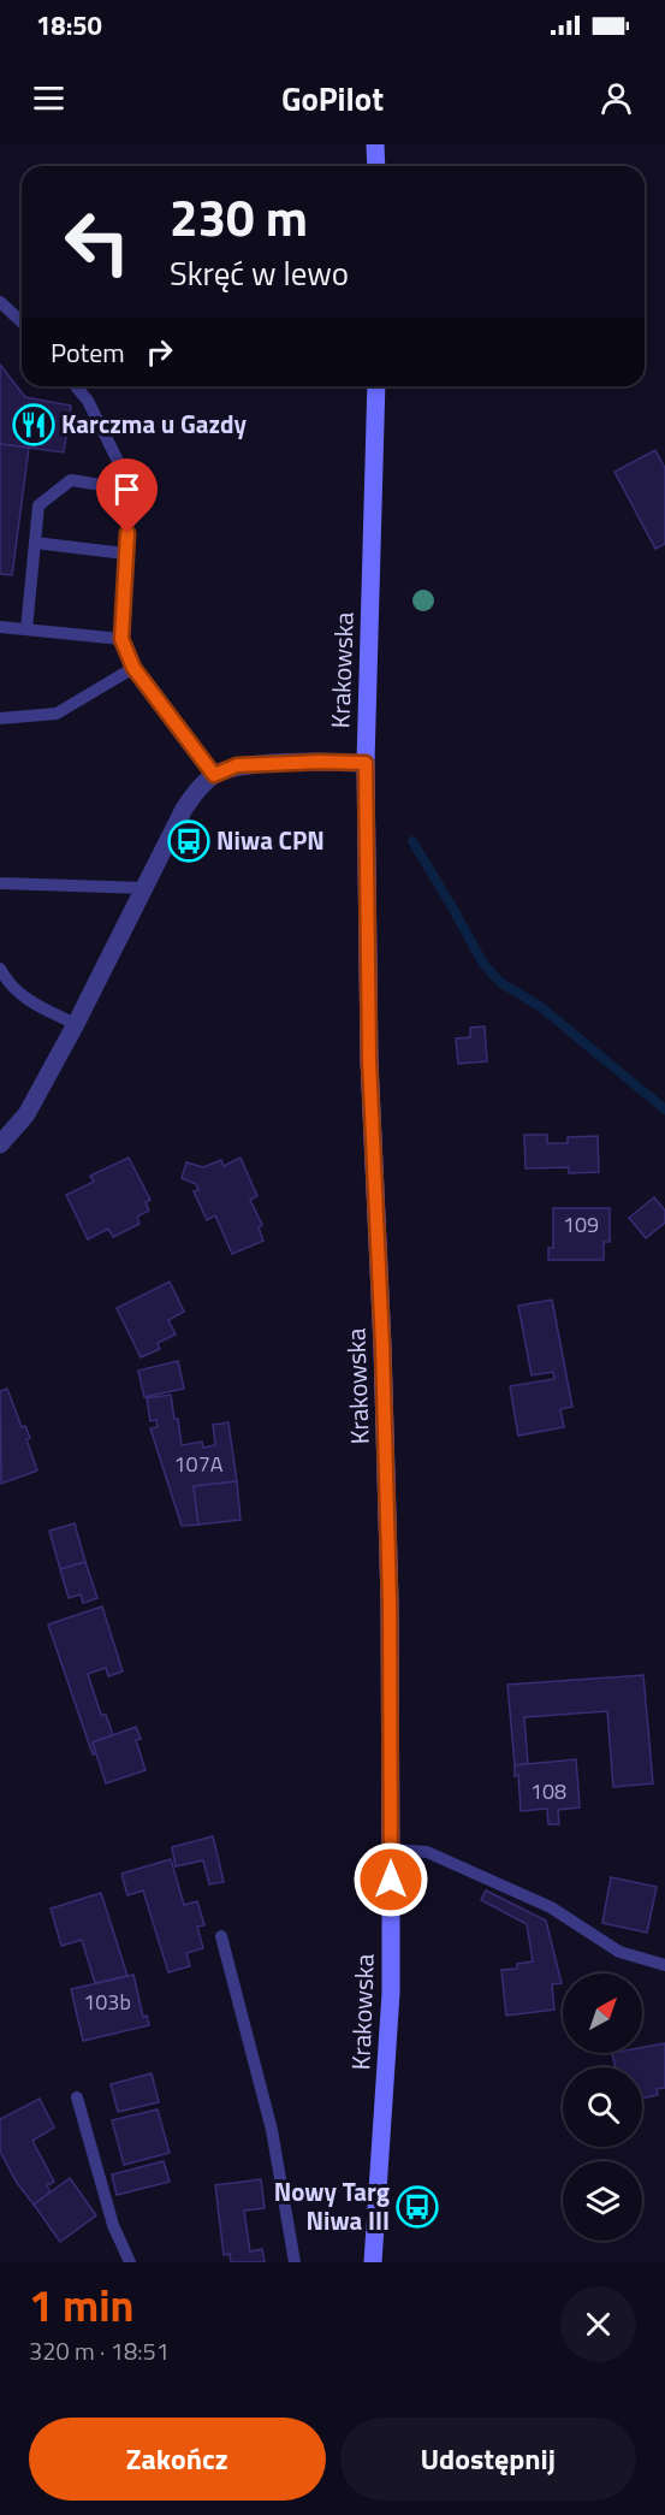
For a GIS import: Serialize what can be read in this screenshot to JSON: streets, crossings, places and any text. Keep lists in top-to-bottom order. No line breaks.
{"streets":{"main road":["Krakowska"]},"places":{"restaurant":["Karczma u Gazdy"],"bus stop":["Niwa CPN","Nowy Targ Niwa III"]},"house_numbers":["109","107A","108","103b"],"north":"top right","page":{"status":"18:50","header":"GoPilot","turn":["230 m","Skręć w lewo"],"then":"Potem","heading":["1 min","320 m · 18:51"],"buttons":["Zakończ","Udostępnij"]}}
